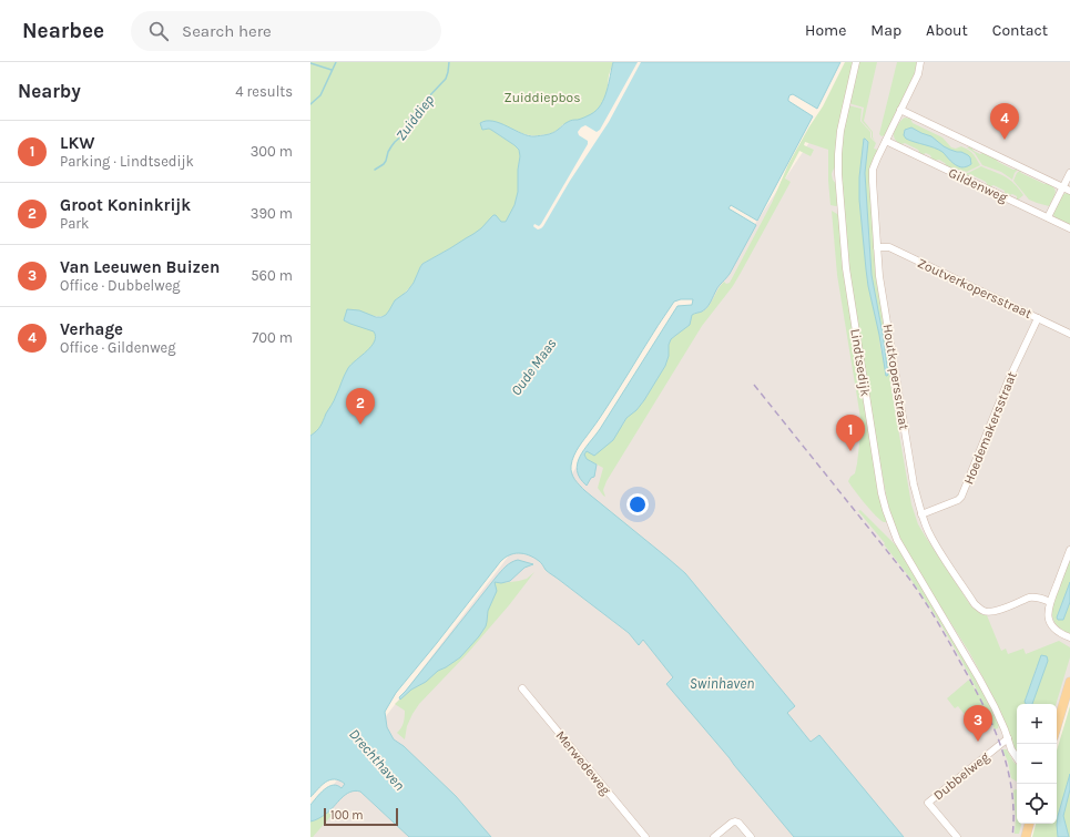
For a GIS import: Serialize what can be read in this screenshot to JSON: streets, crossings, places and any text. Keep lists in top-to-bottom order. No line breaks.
{"streets":{"street":["Gildenweg","Zoutverkopersstraat","Lindtsedijk","Houtkopersstraat","Hoedemakersstraat","Merwedeweg","Dubbelweg"]},"crossings":[["Gildenweg","Houtkopersstraat"],["Zoutverkopersstraat","Houtkopersstraat"],["Zoutverkopersstraat","Hoedemakersstraat"],["Lindtsedijk","Dubbelweg"],["Houtkopersstraat","Hoedemakersstraat"]],"water":["Zuiddiep","Oude Maas","Swinhaven","Drechthaven"],"parks":["Zuiddiepbos"],"scale_bar":"100 m","page":{"header":"Nearbee","search":"Search here","nav":["Home","Map","About","Contact"],"heading":["Nearby","4 results"],"pins":["4","2","1","3"],"list":[{"mark":"1","name":"LKW","note":"Parking · Lindtsedijk","value":"300 m"},{"mark":"2","name":"Groot Koninkrijk","note":"Park","value":"390 m"},{"mark":"3","name":"Van Leeuwen Buizen","note":"Office · Dubbelweg","value":"560 m"},{"mark":"4","name":"Verhage","note":"Office · Gildenweg","value":"700 m"}],"map_buttons":["+","−"],"scale":"100 m"}}
